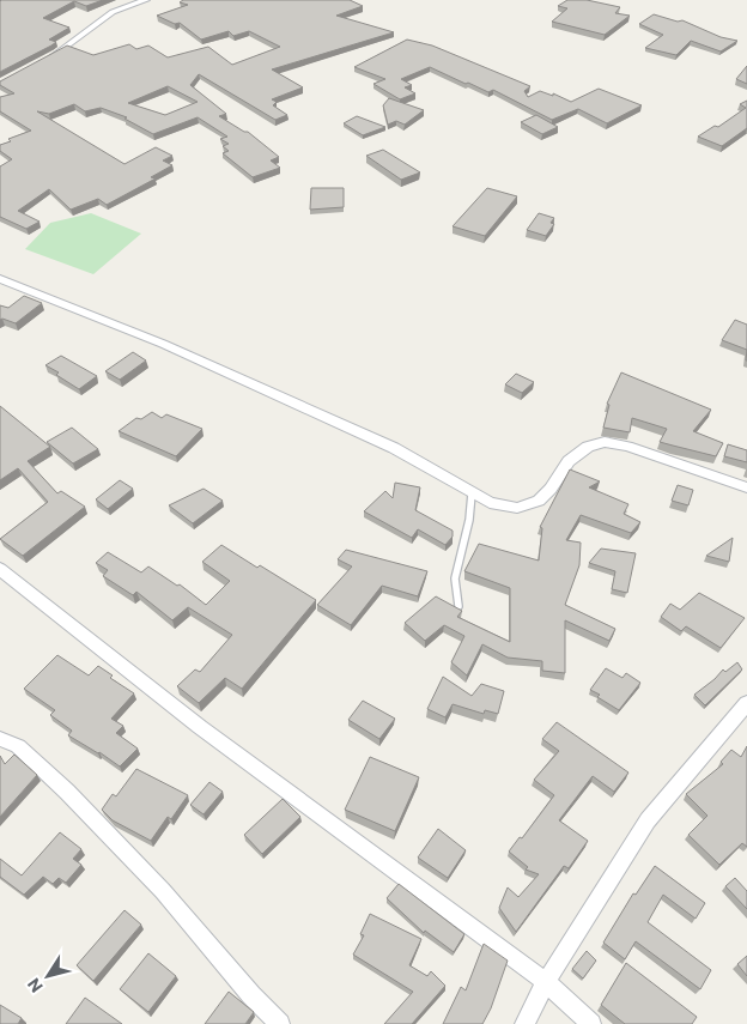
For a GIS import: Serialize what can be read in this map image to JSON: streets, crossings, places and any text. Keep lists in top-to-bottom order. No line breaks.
{"north":"bottom left"}
